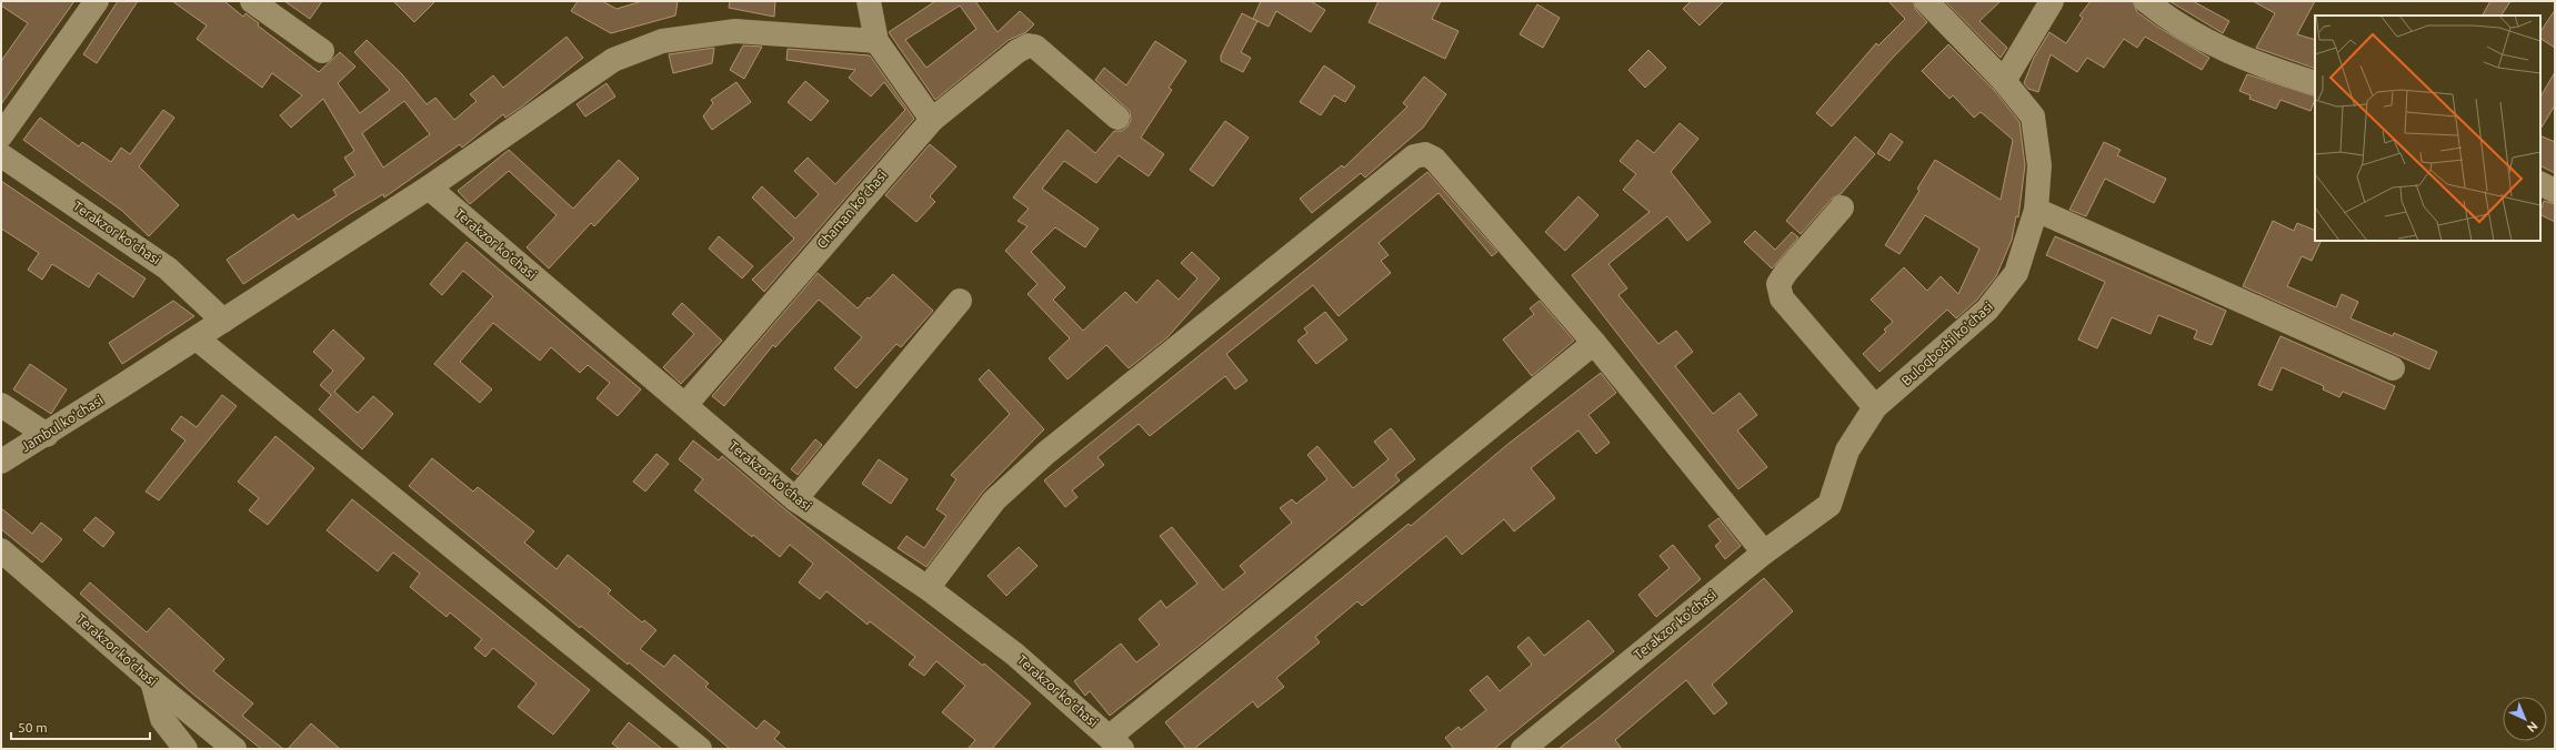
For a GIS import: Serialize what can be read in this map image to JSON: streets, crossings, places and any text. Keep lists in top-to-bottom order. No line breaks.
{"streets":{"street":["Chaman koʻchasi","Terakzor koʻchasi","Buloqboshi koʻchasi","Jambul koʻchasi"]},"crossings":[["Chaman koʻchasi","Terakzor koʻchasi"],["Terakzor koʻchasi","Buloqboshi koʻchasi"],["Terakzor koʻchasi","Jambul koʻchasi"]],"scale_bar":"50 m","north":"bottom right"}
